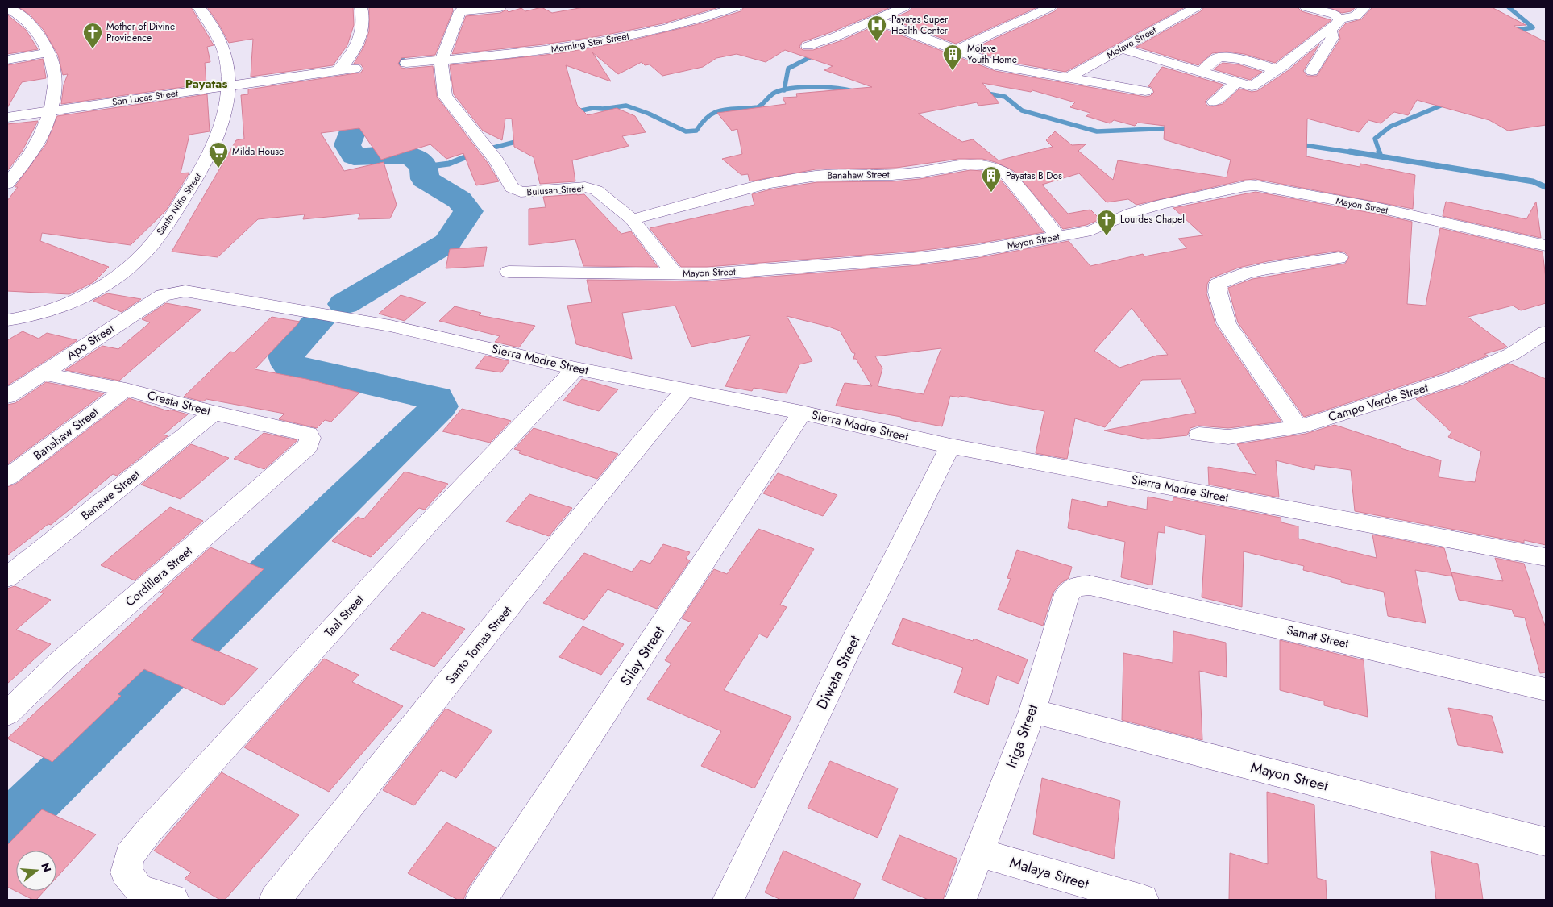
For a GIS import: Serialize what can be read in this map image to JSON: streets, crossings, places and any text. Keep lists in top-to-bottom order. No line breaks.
{"streets":{"street":["Morning Star Street","Molave Street","San Lucas Street","Banahaw Street","Bulusan Street","Santo Niño Street","Mayon Street","Apo Street","Sierra Madre Street","Campo Verde Street","Cresta Street","Banawe Street","Cordillera Street","Taal Street","Samat Street","Santo Tomas Street","Silay Street","Diwata Street","Iriga Street","Malaya Street"]},"crossings":[["Morning Star Street","Bulusan Street"],["San Lucas Street","Santo Niño Street"],["Banahaw Street","Bulusan Street"],["Banahaw Street","Mayon Street"],["Banahaw Street","Cresta Street"],["Bulusan Street","Mayon Street"],["Mayon Street","Iriga Street"],["Apo Street","Sierra Madre Street"],["Apo Street","Cresta Street"],["Sierra Madre Street","Taal Street"],["Sierra Madre Street","Santo Tomas Street"],["Sierra Madre Street","Silay Street"],["Sierra Madre Street","Diwata Street"],["Cresta Street","Banawe Street"],["Cresta Street","Cordillera Street"],["Samat Street","Iriga Street"],["Iriga Street","Malaya Street"]],"districts":["Payatas"],"places":{"hospital":["Payatas Super Health Center"],"church":["Mother of Divine Providence","Lourdes Chapel"],"building":["Molave Youth Home","Payatas B Dos"],"supermarket":["Milda House"]},"north":"right"}
